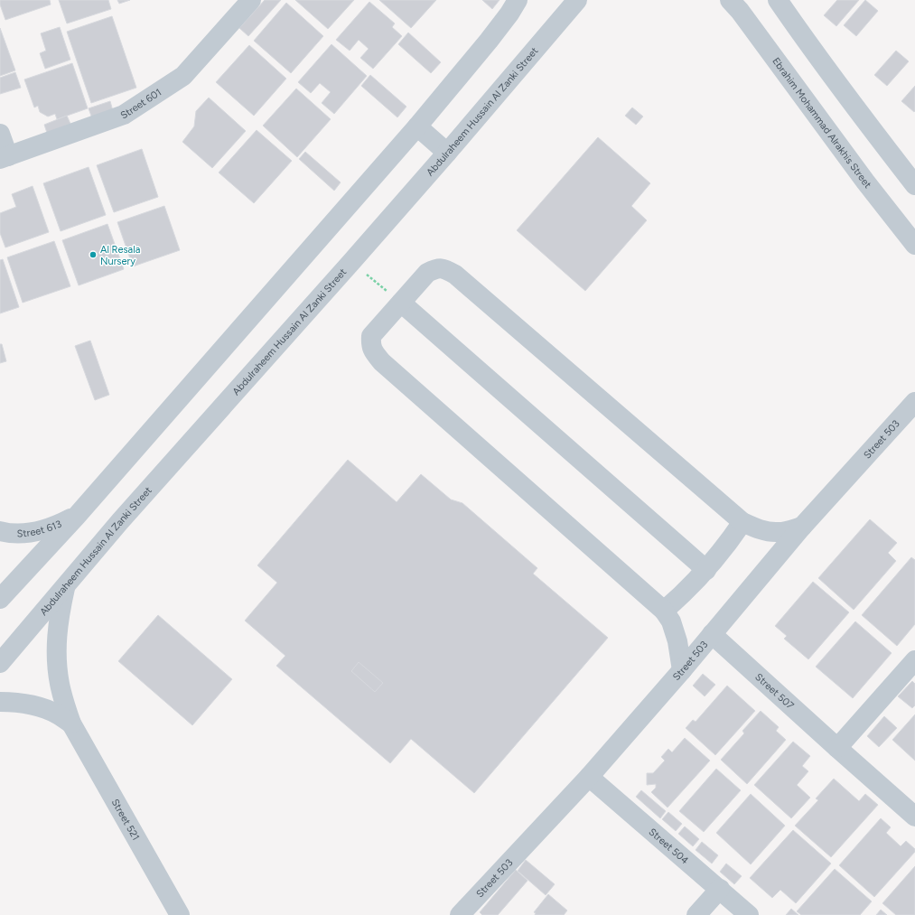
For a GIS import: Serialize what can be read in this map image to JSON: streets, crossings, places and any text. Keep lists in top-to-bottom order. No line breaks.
{"streets":{"street":["Street 601","Abdulraheem Hussain Al Zanki Street","Ebrahim Mohammad Alrakhis Street","Street 503","Street 613","Street 507","Street 521","Street 504"]},"crossings":[["Abdulraheem Hussain Al Zanki Street","Street 521"],["Street 503","Street 507"],["Street 503","Street 504"]],"places":["Al Resala Nursery"]}
